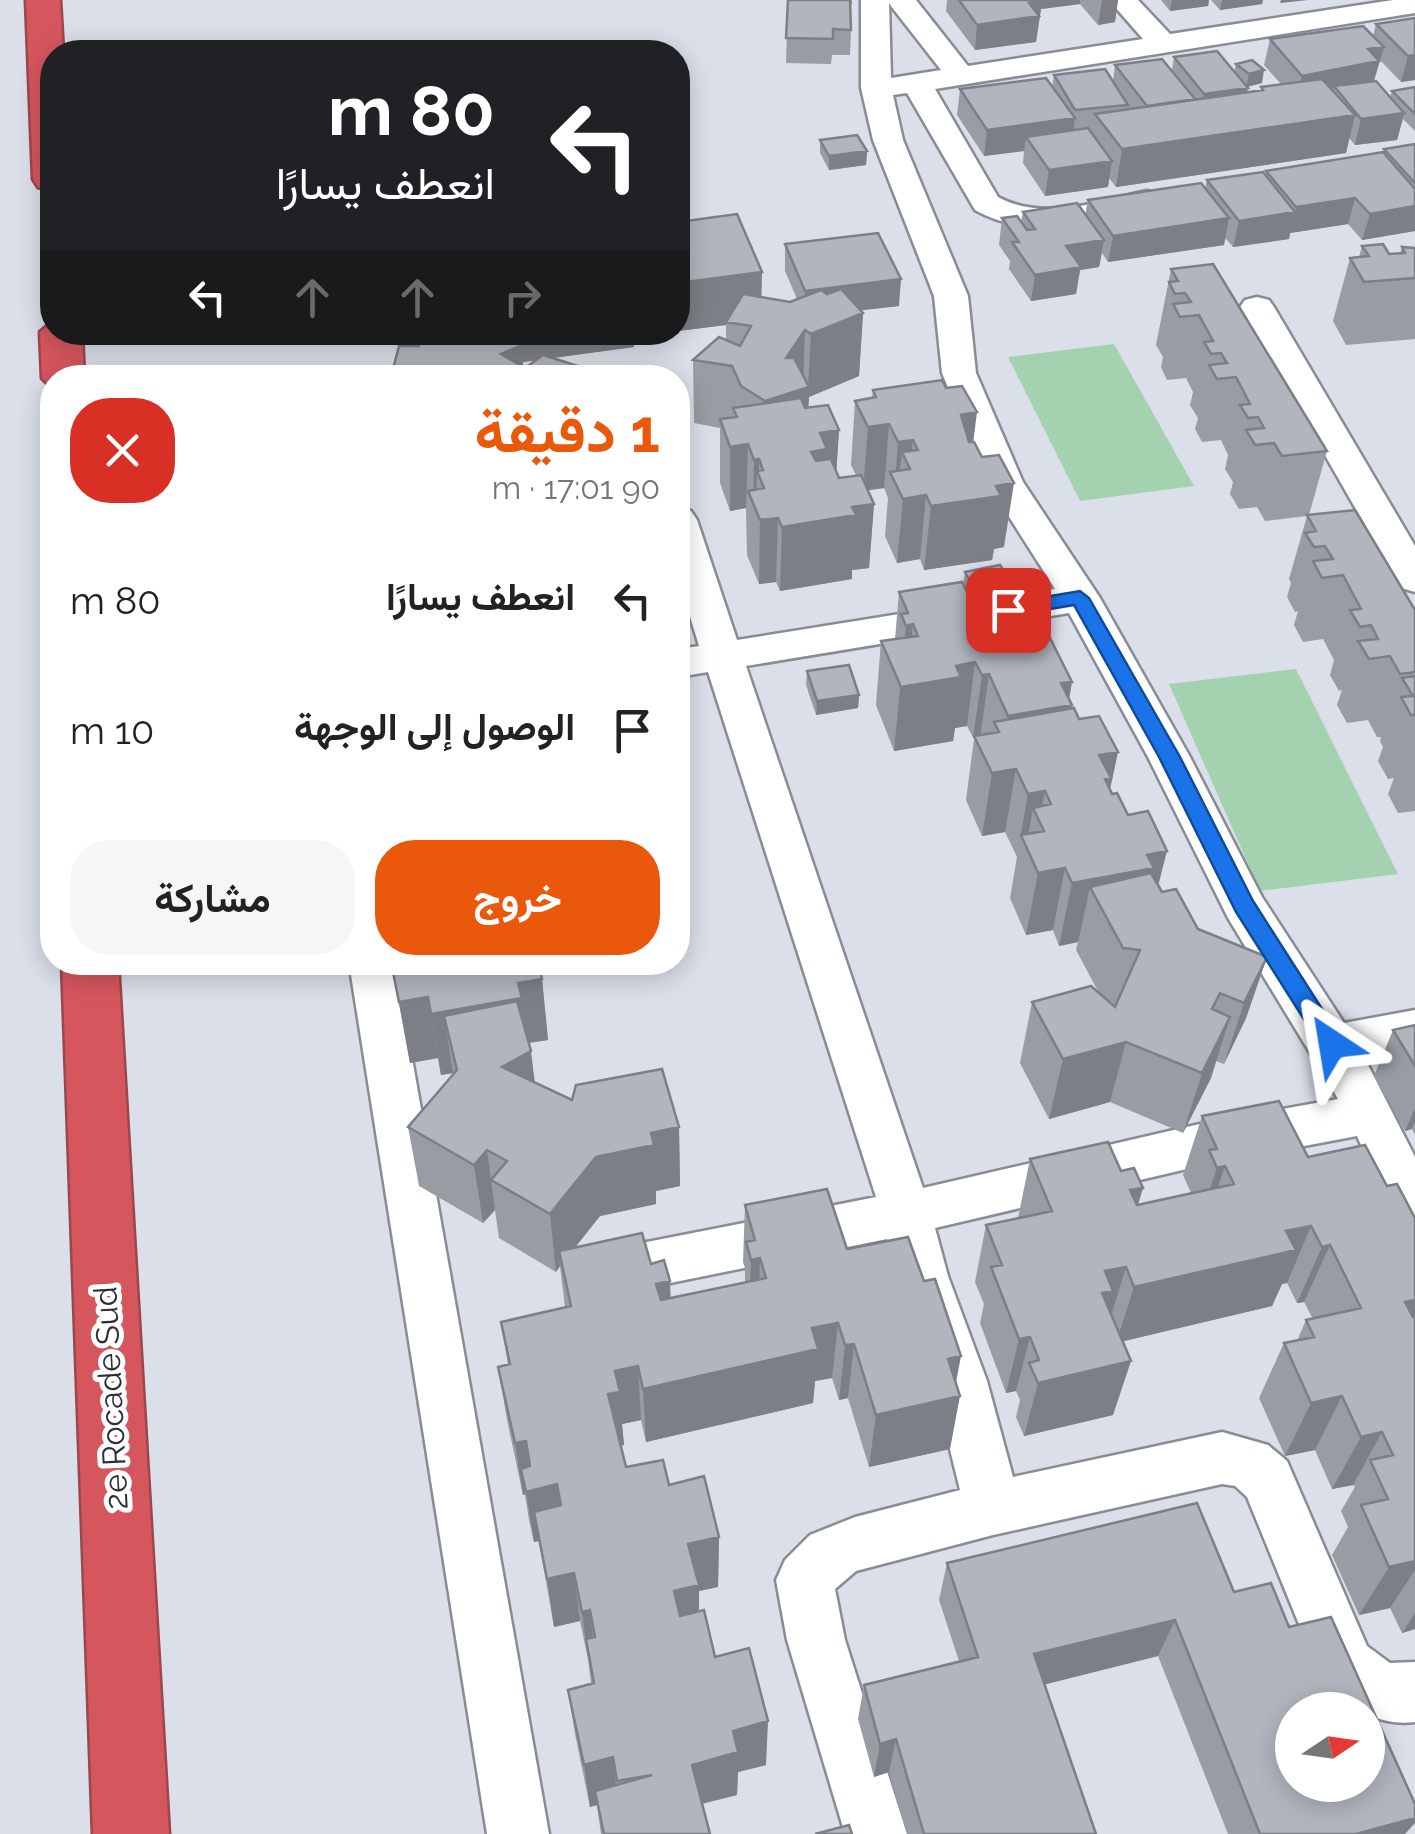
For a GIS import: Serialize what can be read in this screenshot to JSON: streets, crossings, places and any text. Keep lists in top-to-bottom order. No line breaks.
{"streets":{"highway":["2e Rocade Sud"]},"north":"right","page":{"turn":["80 m","انعطف يسارًا"],"heading":["1 دقيقة","90 m · 17:01"],"list":[{"name":"انعطف يسارًا","value":"80 m"},{"name":"الوصول إلى الوجهة","value":"10 m"}],"buttons":["خروج","مشاركة"]}}
